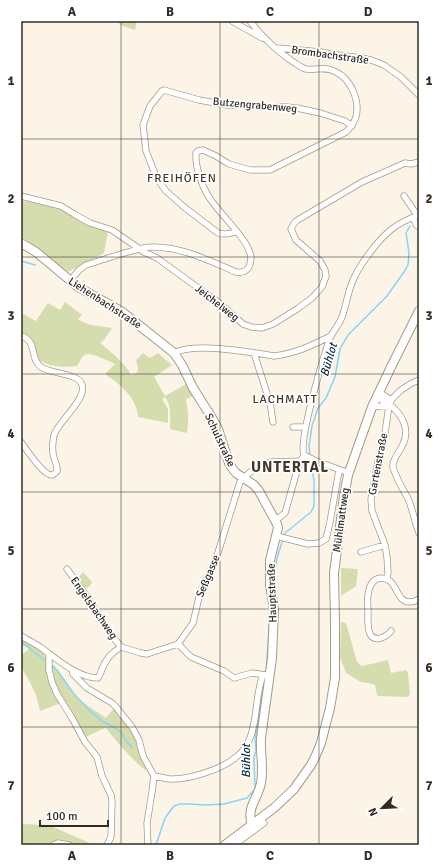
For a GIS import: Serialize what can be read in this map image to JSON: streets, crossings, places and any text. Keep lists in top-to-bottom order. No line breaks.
{"streets":{"street":["Brombachstraße","Butzengrabenweg","Liehenbachstraße","Jeichelweg","Schulstraße","Gartenstraße","Mühlmattweg","Seßgasse","Hauptstraße","Engelsbachweg"]},"crossings":[["Liehenbachstraße","Schulstraße"],["Schulstraße","Seßgasse"],["Schulstraße","Hauptstraße"],["Mühlmattweg","Hauptstraße"]],"districts":["FREIHÖFEN","LACHMATT","UNTERTAL"],"water":["Bühlot"],"scale_bar":"100 m","north":"bottom left","grid":{"columns":["A","B","C","D"],"rows":["1","2","3","4","5","6","7"]}}
